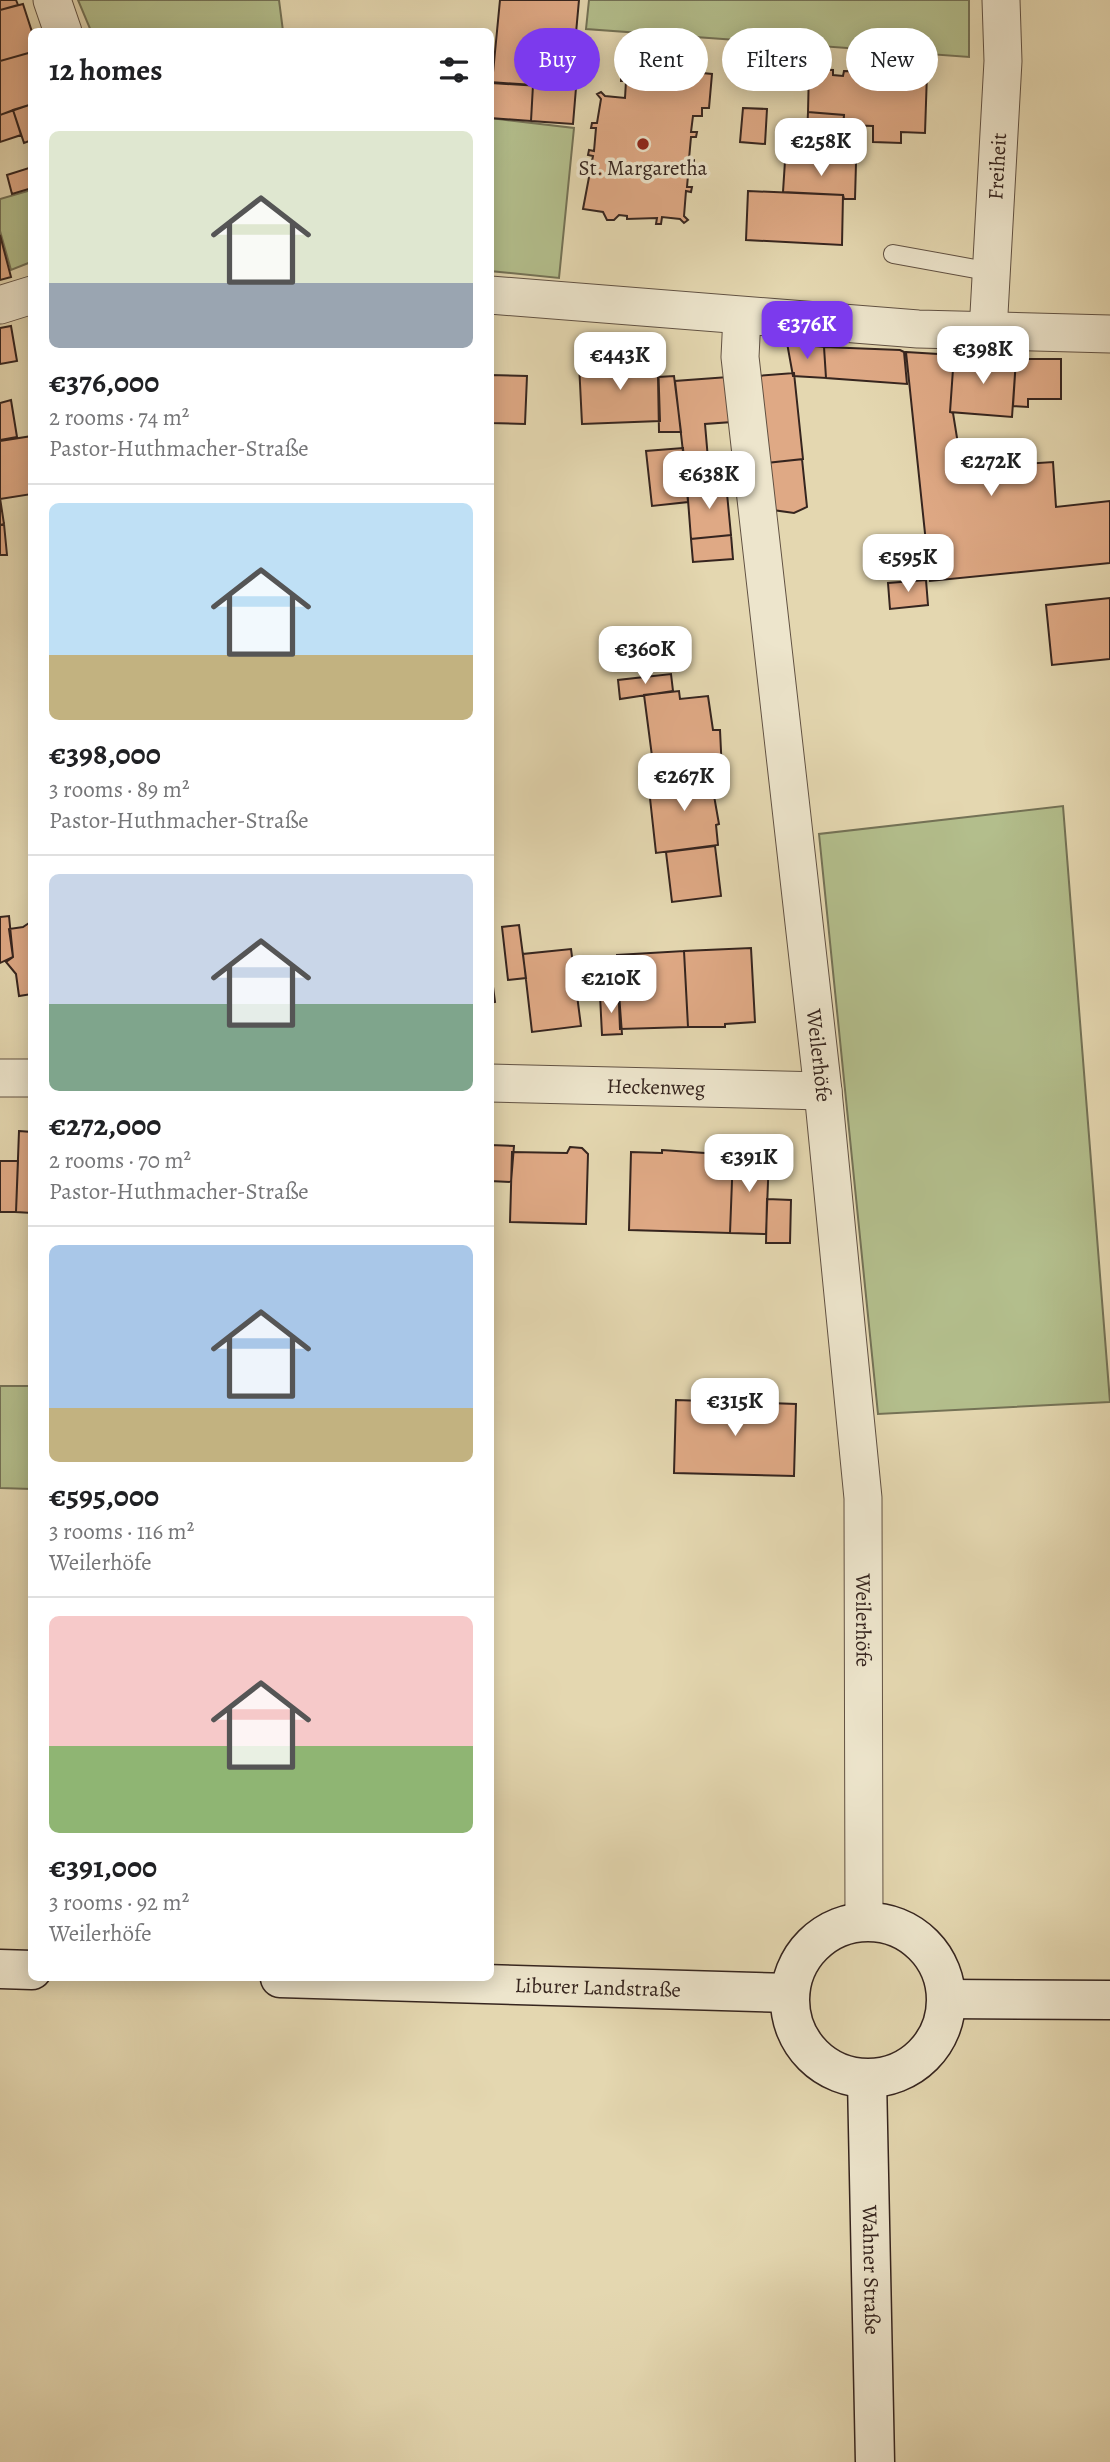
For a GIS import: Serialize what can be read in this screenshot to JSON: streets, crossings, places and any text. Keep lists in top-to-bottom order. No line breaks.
{"streets":{"street":["Freiheit","Weilerhöfe","Heckenweg","Liburer Landstraße","Wahner Straße"]},"crossings":[["Weilerhöfe","Heckenweg"],["Weilerhöfe","Liburer Landstraße"],["Weilerhöfe","Wahner Straße"],["Liburer Landstraße","Wahner Straße"]],"places":["St. Margaretha"],"page":{"chip":["Buy","Rent","Filters","New"],"heading":"12 homes","list":[{"name":"€376,000","note":"2 rooms · 74 m² · Pastor-Huthmacher-Straße"},{"name":"€398,000","note":"3 rooms · 89 m² · Pastor-Huthmacher-Straße"},{"name":"€272,000","note":"2 rooms · 70 m² · Pastor-Huthmacher-Straße"},{"name":"€595,000","note":"3 rooms · 116 m² · Weilerhöfe"},{"name":"€391,000","note":"3 rooms · 92 m² · Weilerhöfe"}],"price":["€258K","€376K","€398K","€443K","€272K","€638K","€595K","€360K","€267K","€210K","€391K","€315K"]}}
